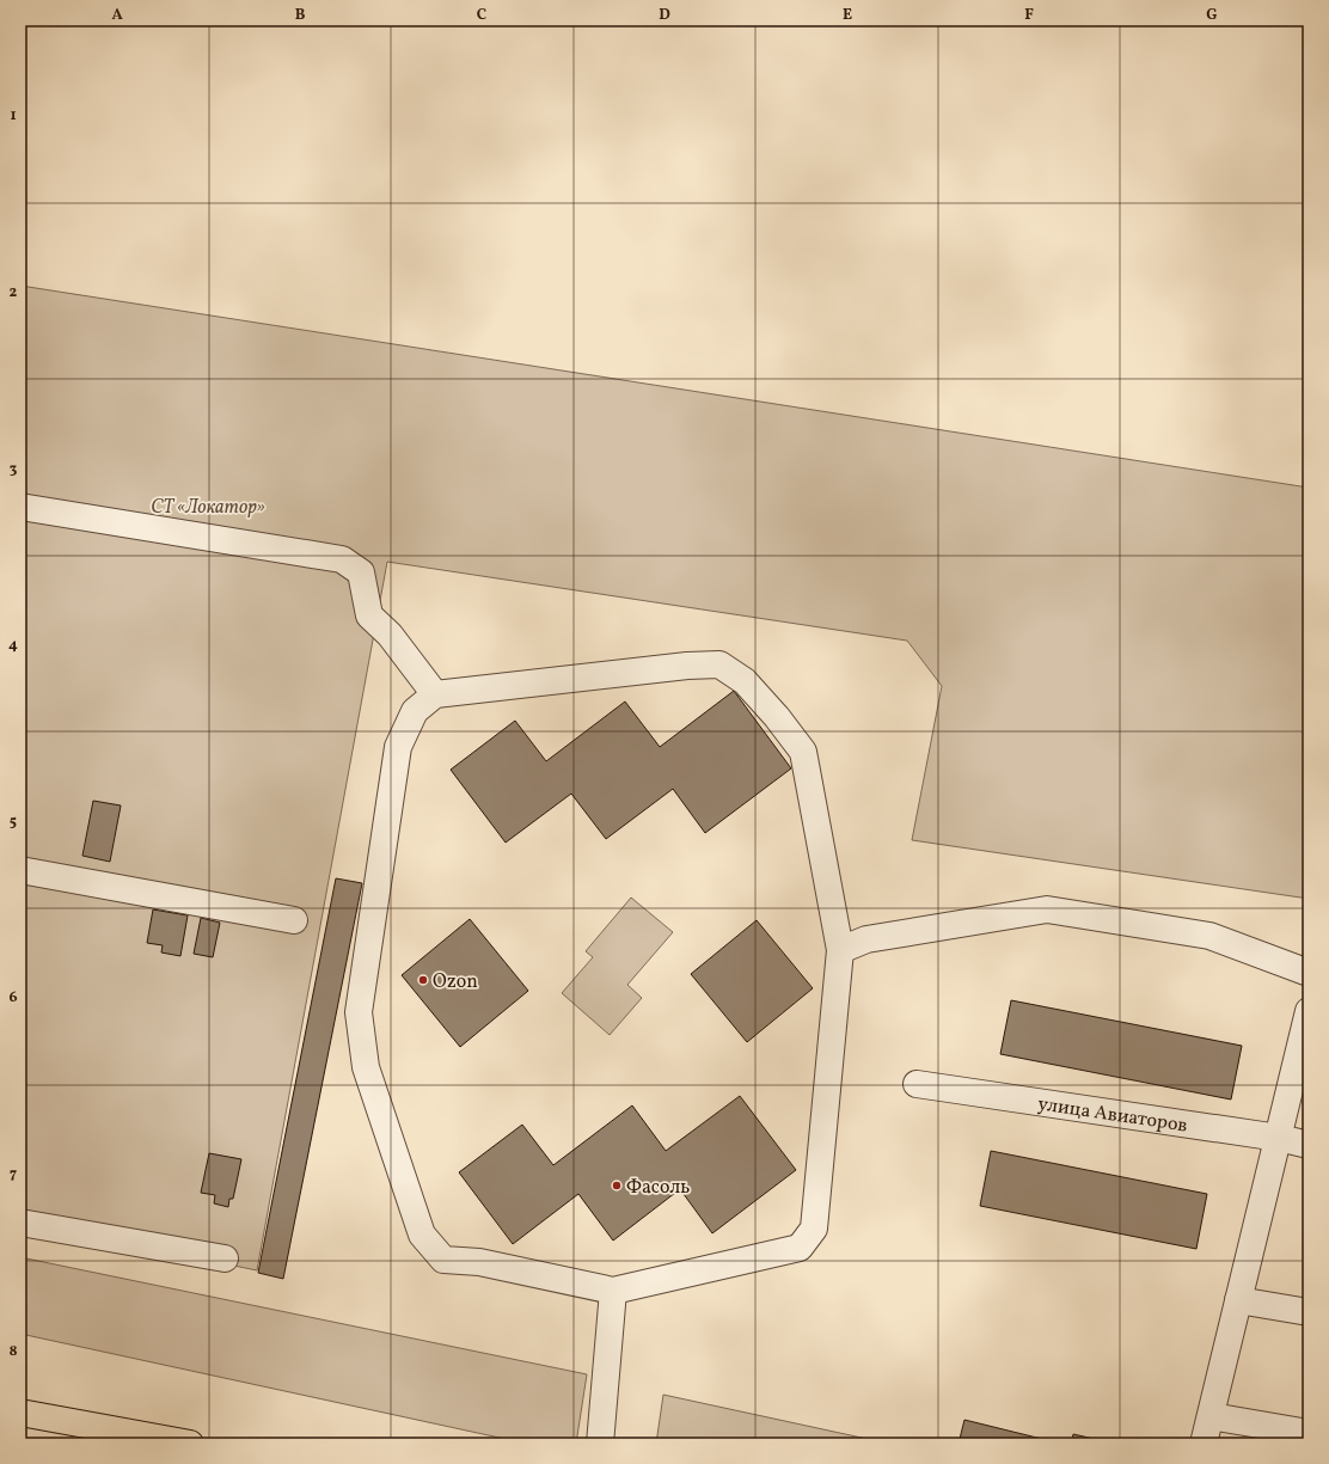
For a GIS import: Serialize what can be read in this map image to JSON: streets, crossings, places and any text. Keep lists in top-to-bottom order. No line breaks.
{"streets":{"street":["улица Авиаторов"]},"parks":["СТ «Локатор»"],"places":["Ozon","Фасоль"],"grid":{"columns":["A","B","C","D","E","F","G"],"rows":["1","2","3","4","5","6","7","8"]}}
